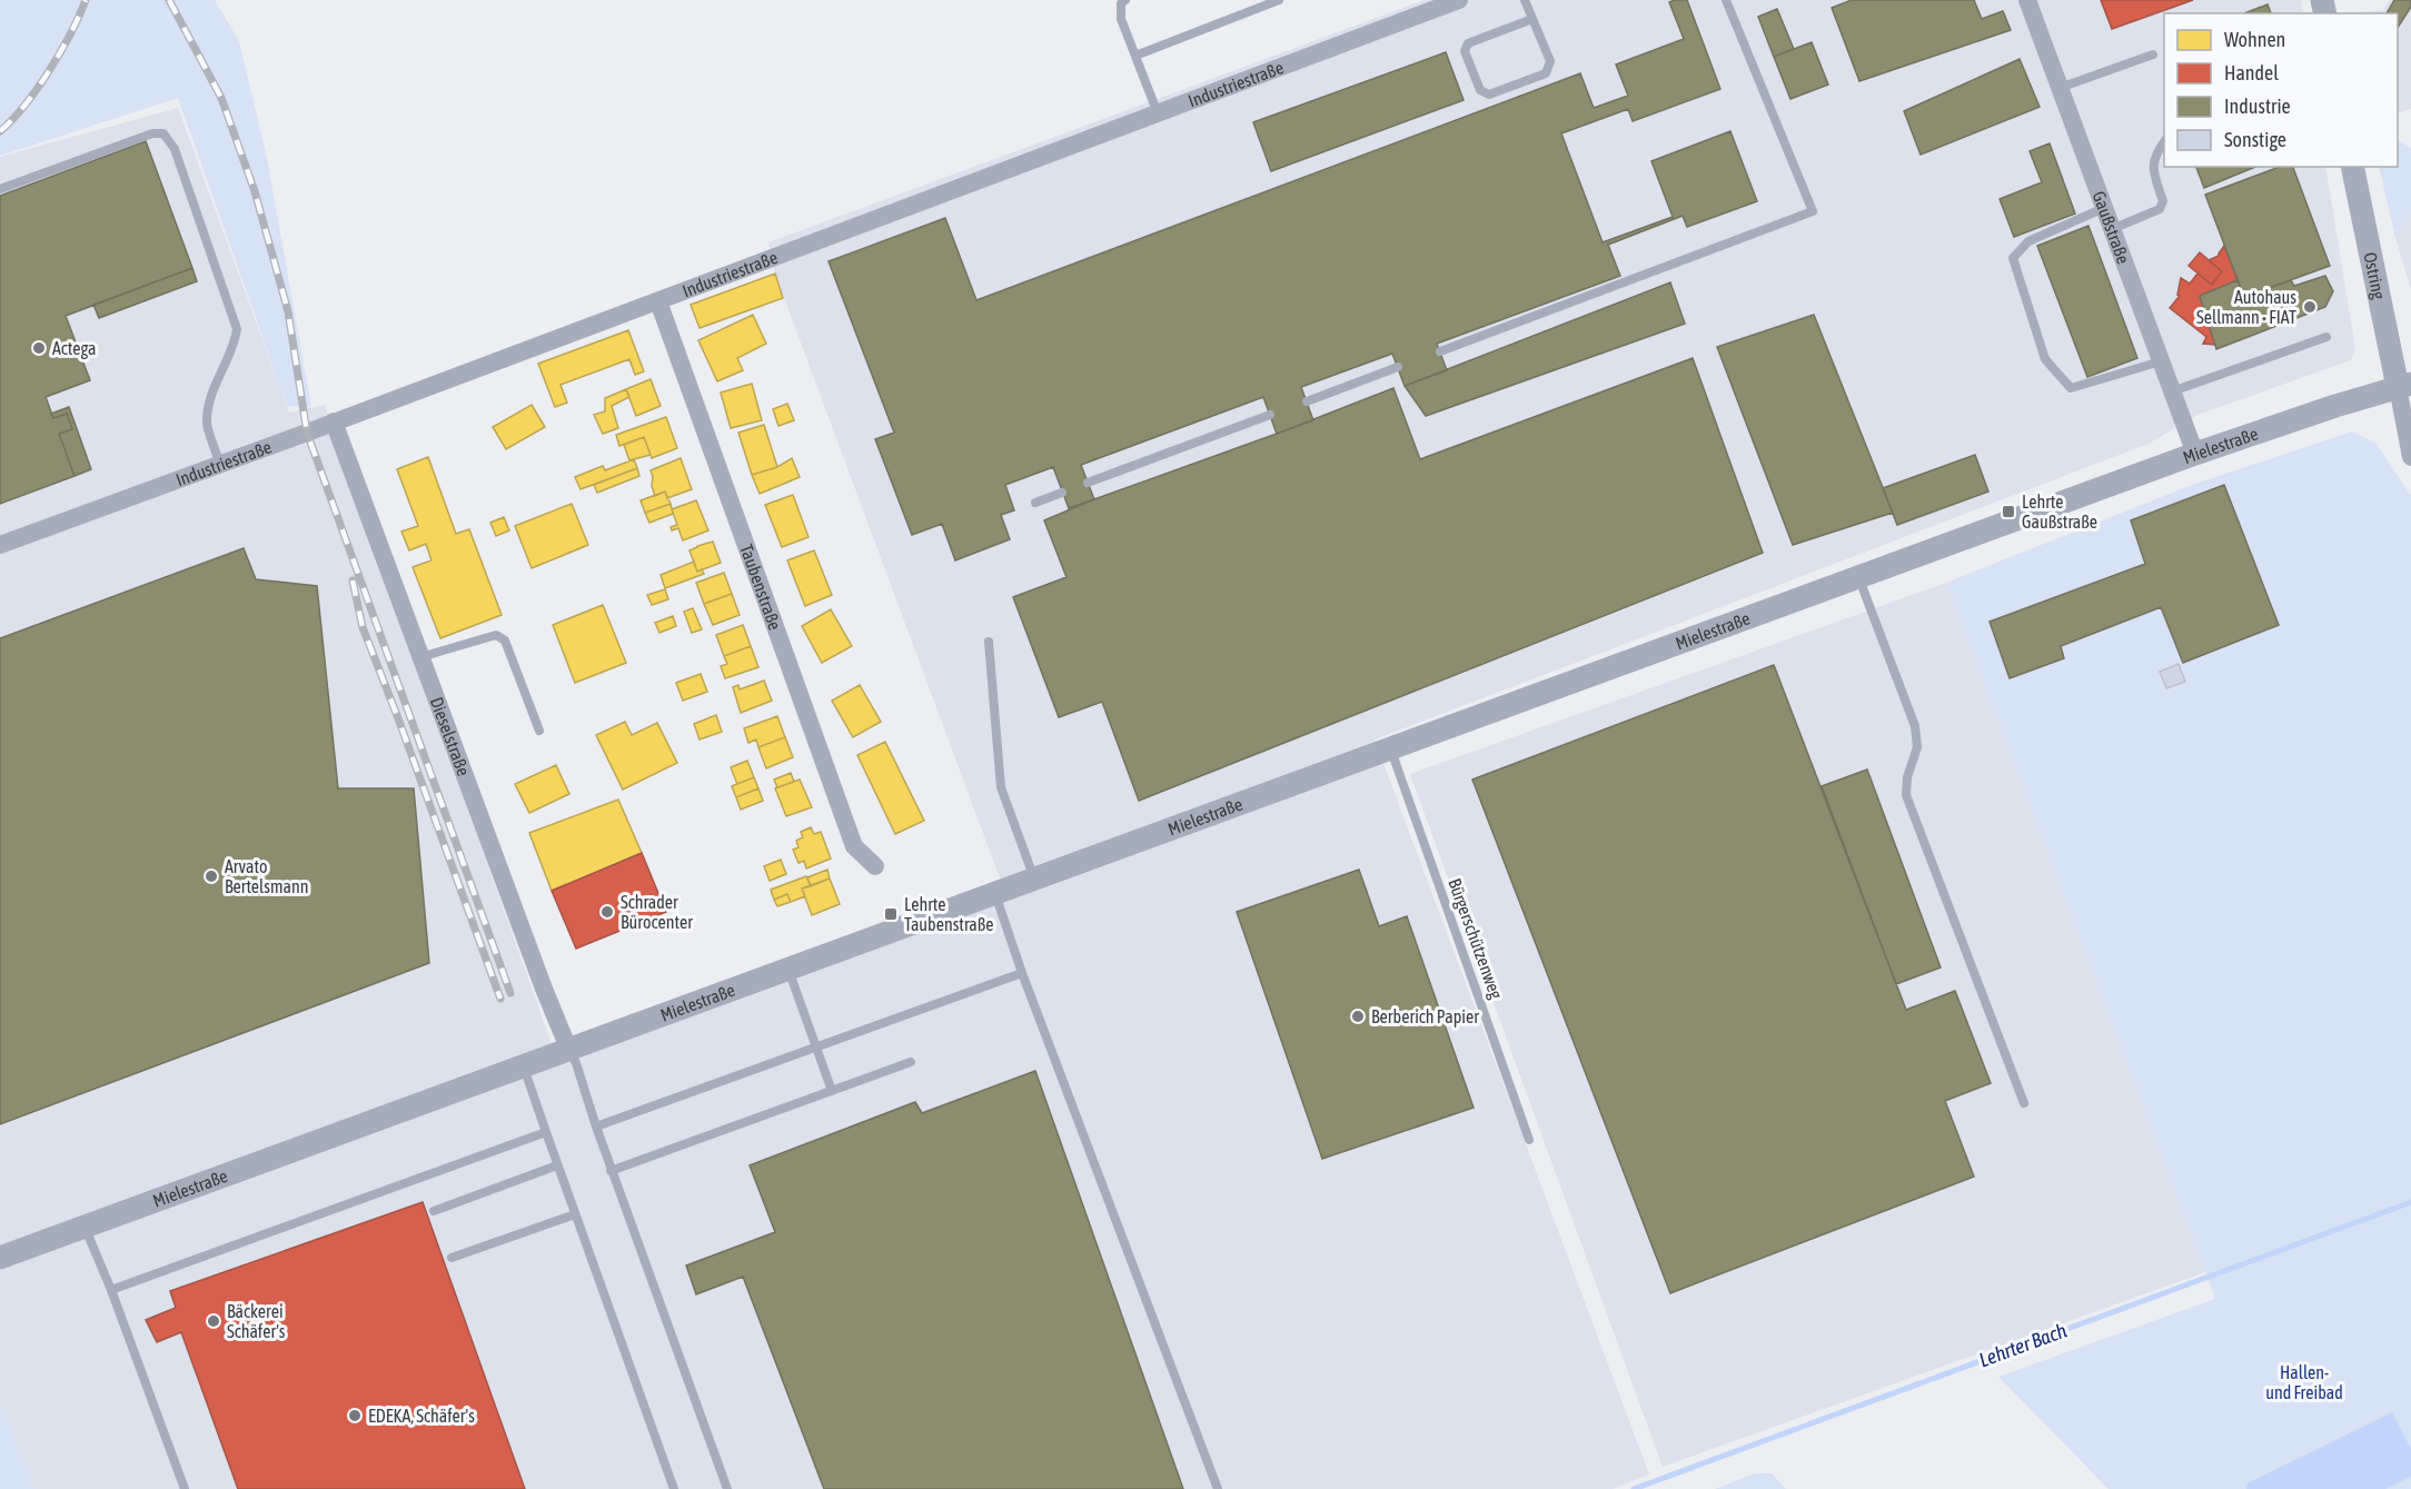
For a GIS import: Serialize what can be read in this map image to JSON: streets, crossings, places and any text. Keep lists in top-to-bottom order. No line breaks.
{"streets":{"street":["Industriestraße","Gaußstraße","Ostring","Mielestraße","Taubenstraße","Dieselstraße"],"lane":["Bürgerschützenweg"]},"crossings":[["Industriestraße","Taubenstraße"],["Industriestraße","Dieselstraße"],["Gaußstraße","Mielestraße"],["Ostring","Mielestraße"],["Mielestraße","Dieselstraße"],["Mielestraße","Bürgerschützenweg"]],"water":["Lehrter Bach"],"parks":["Hallen- und Freibad"],"places":{"other":["Autohaus Sellmann - FIAT","Actega","Arvato Bertelsmann","Schrader Bürocenter","Berberich Papier","Bäckerei Schäfer's","EDEKA, Schäfer's"],"transit":["Lehrte Gaußstraße","Lehrte Taubenstraße"]},"legend":["Wohnen","Handel","Industrie","Sonstige"]}
